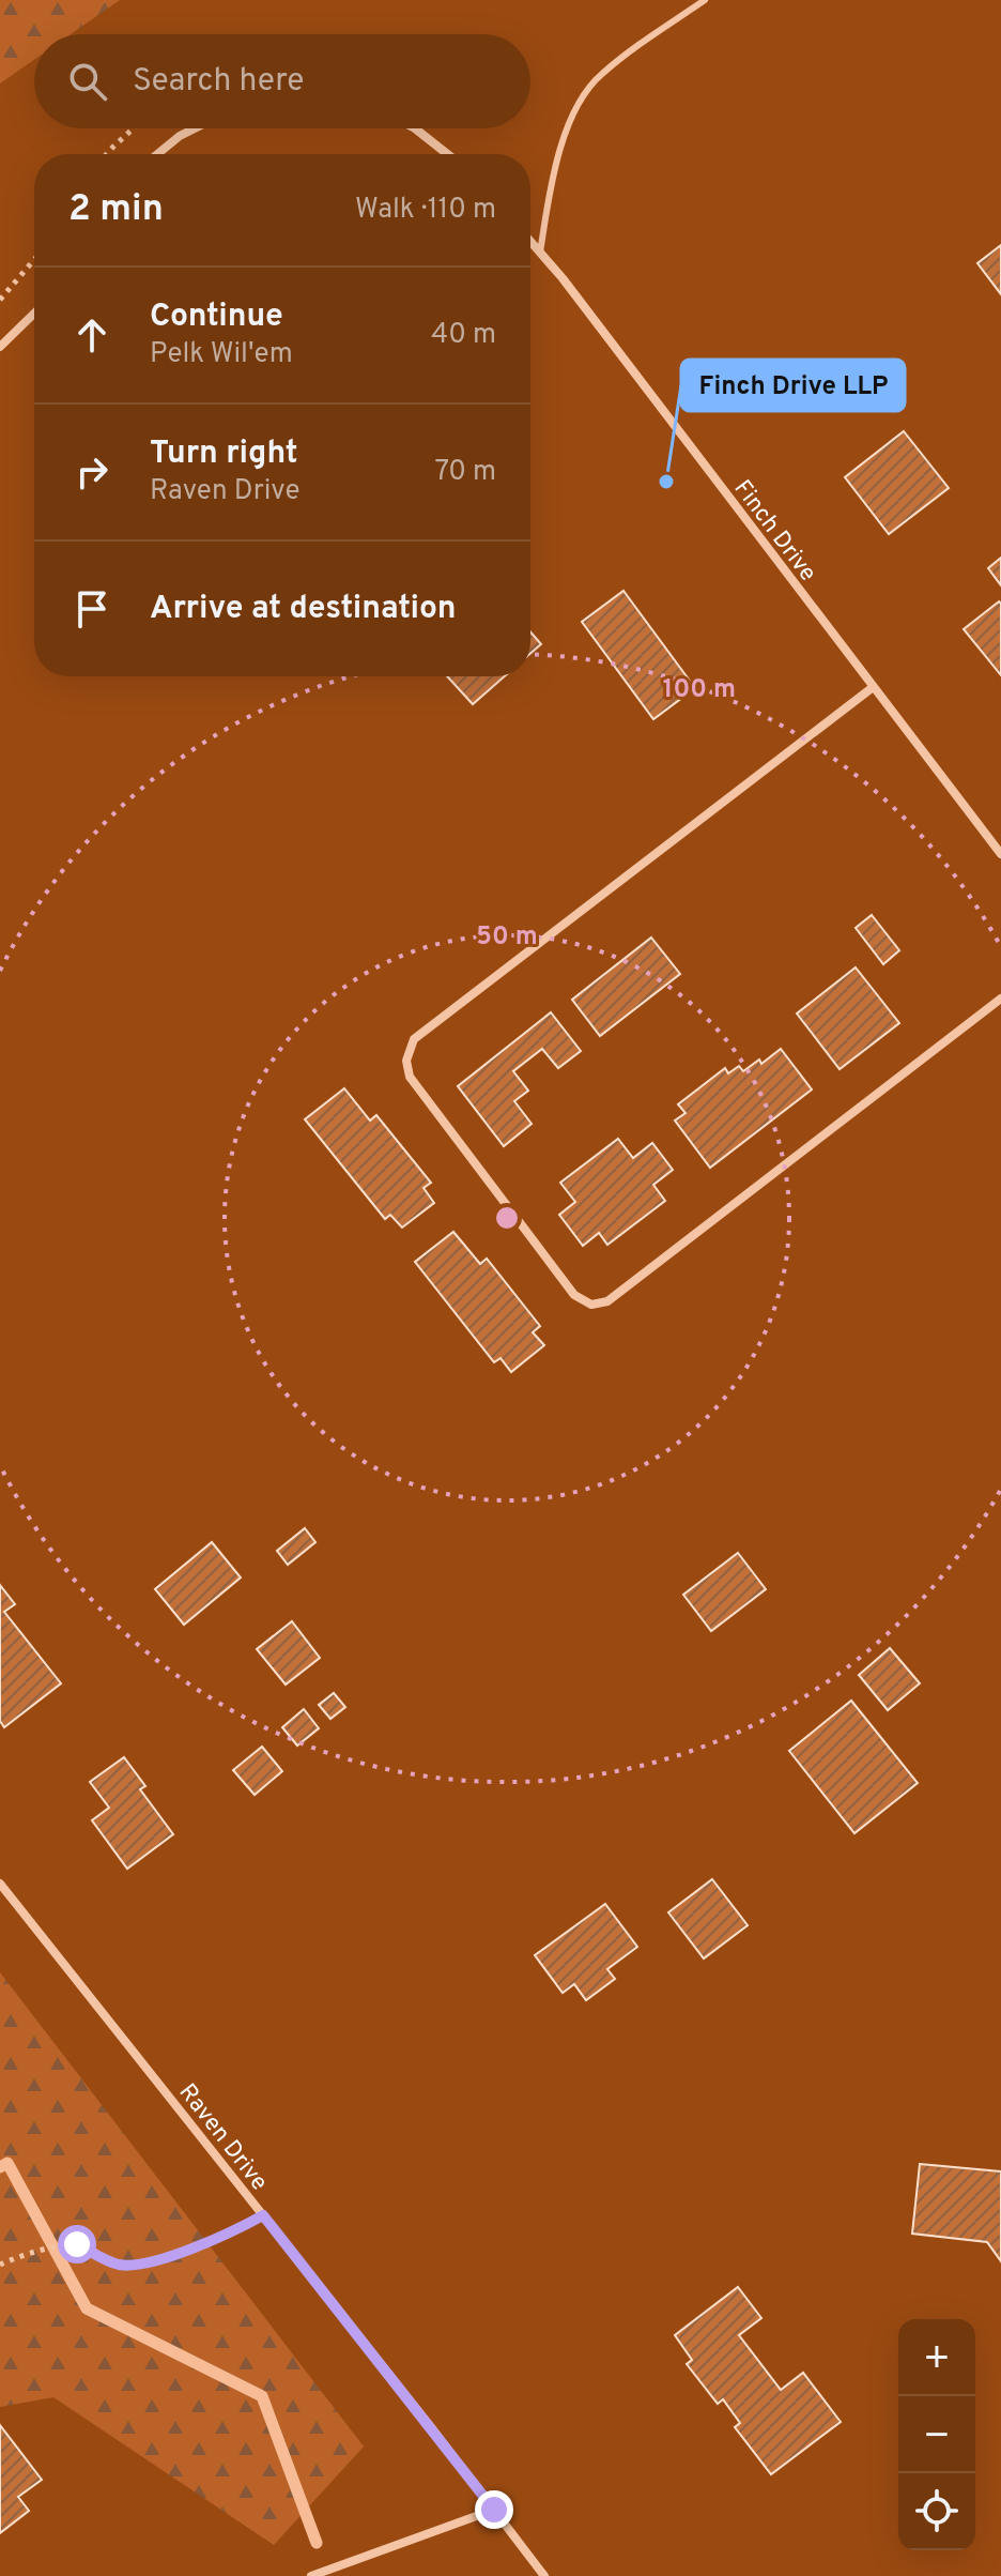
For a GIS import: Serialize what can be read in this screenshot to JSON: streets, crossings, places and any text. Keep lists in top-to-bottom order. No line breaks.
{"streets":{"street":["Finch Drive","Raven Drive"]},"places":["Finch Drive LLP"],"page":{"search":"Search here","heading":["2 min","Walk · 110 m"],"list":[["Continue","Pelk Wil'em","40 m"],["Turn right","Raven Drive","70 m"],"Arrive at destination"],"map_buttons":["+","−"]},"rings":["100 m","50 m"]}
